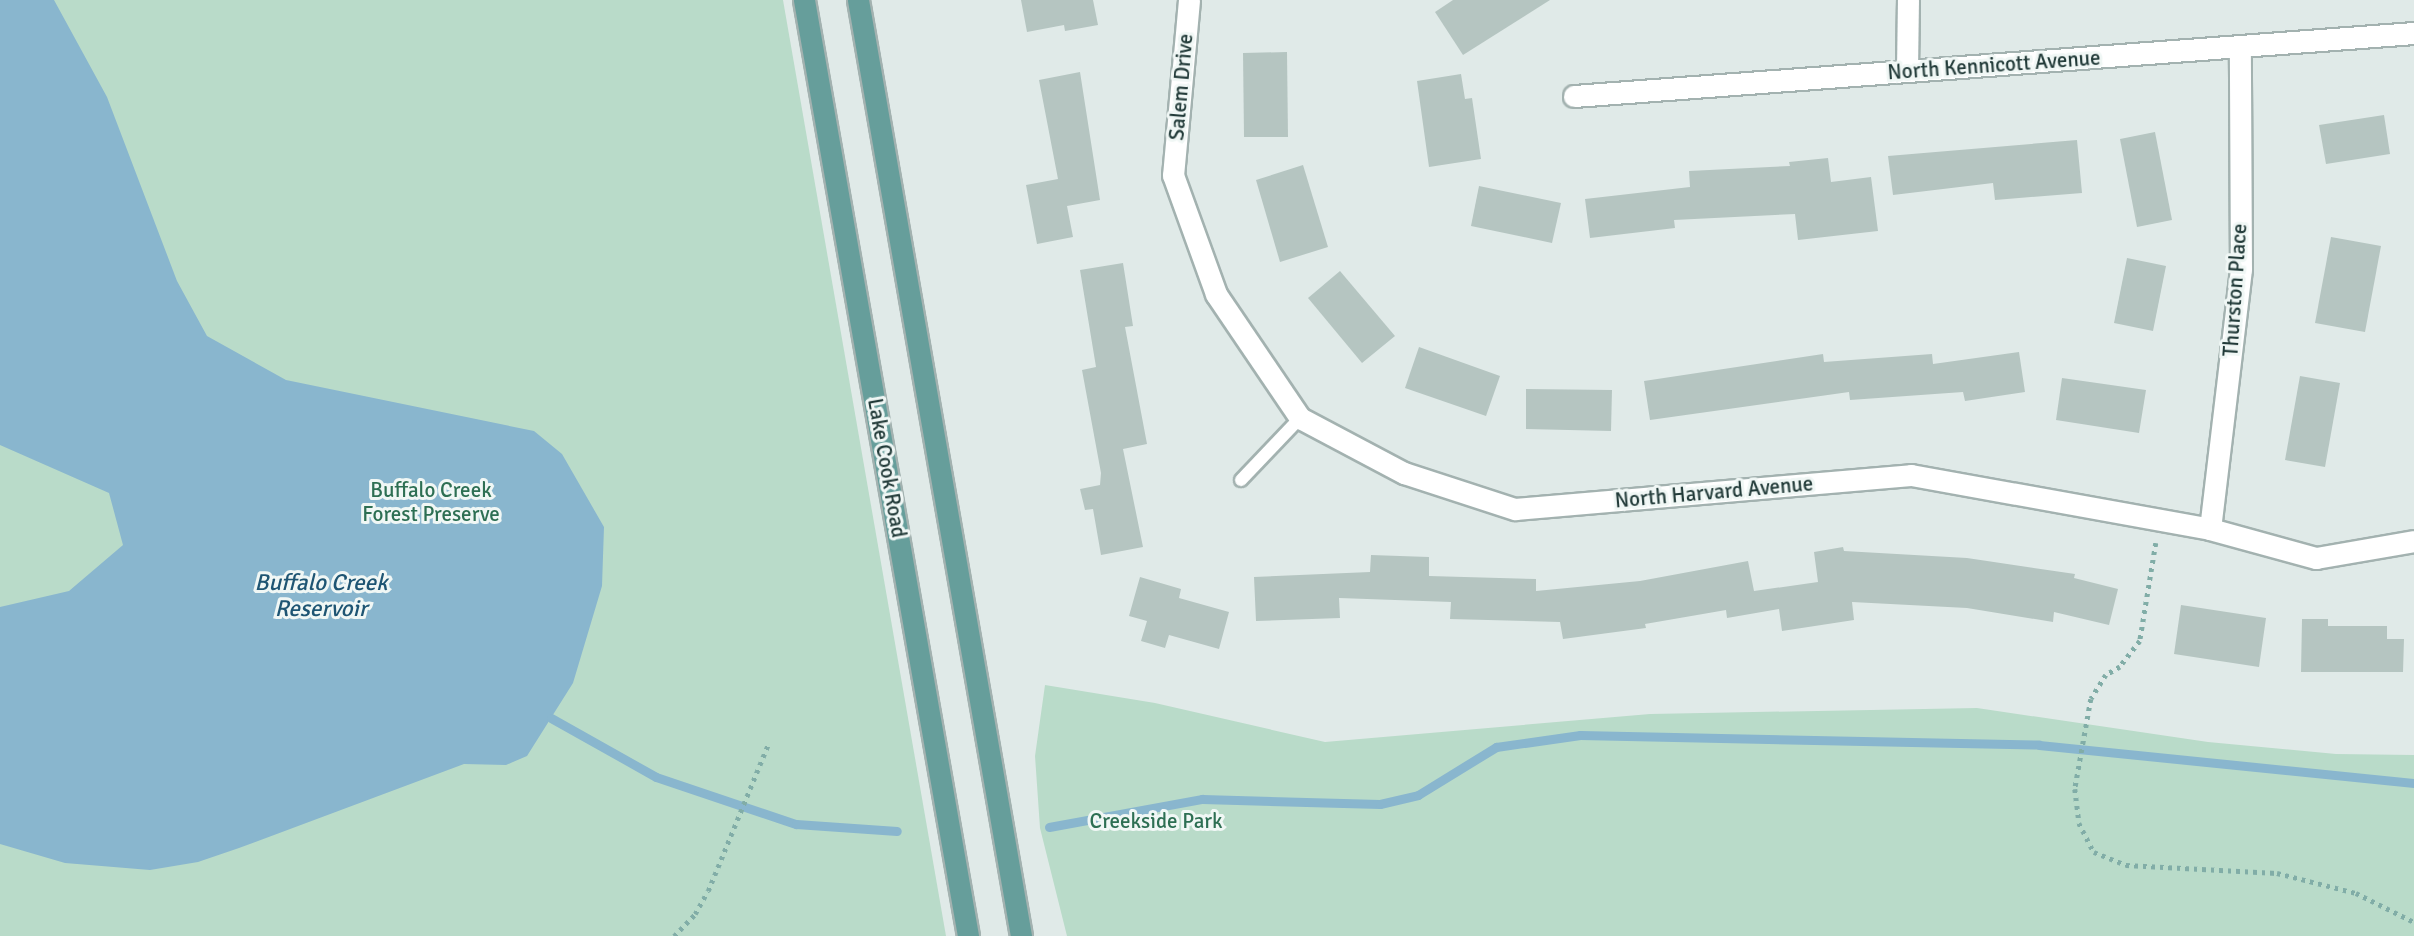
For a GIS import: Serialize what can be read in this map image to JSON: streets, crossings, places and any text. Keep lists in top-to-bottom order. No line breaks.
{"streets":{"main road":["Lake Cook Road"],"street":["North Kennicott Avenue","Salem Drive","Thurston Place","North Harvard Avenue"]},"crossings":[["North Kennicott Avenue","Thurston Place"],["Salem Drive","North Harvard Avenue"],["Thurston Place","North Harvard Avenue"]],"water":["Buffalo Creek Reservoir"],"parks":["Buffalo Creek Forest Preserve","Creekside Park"]}
